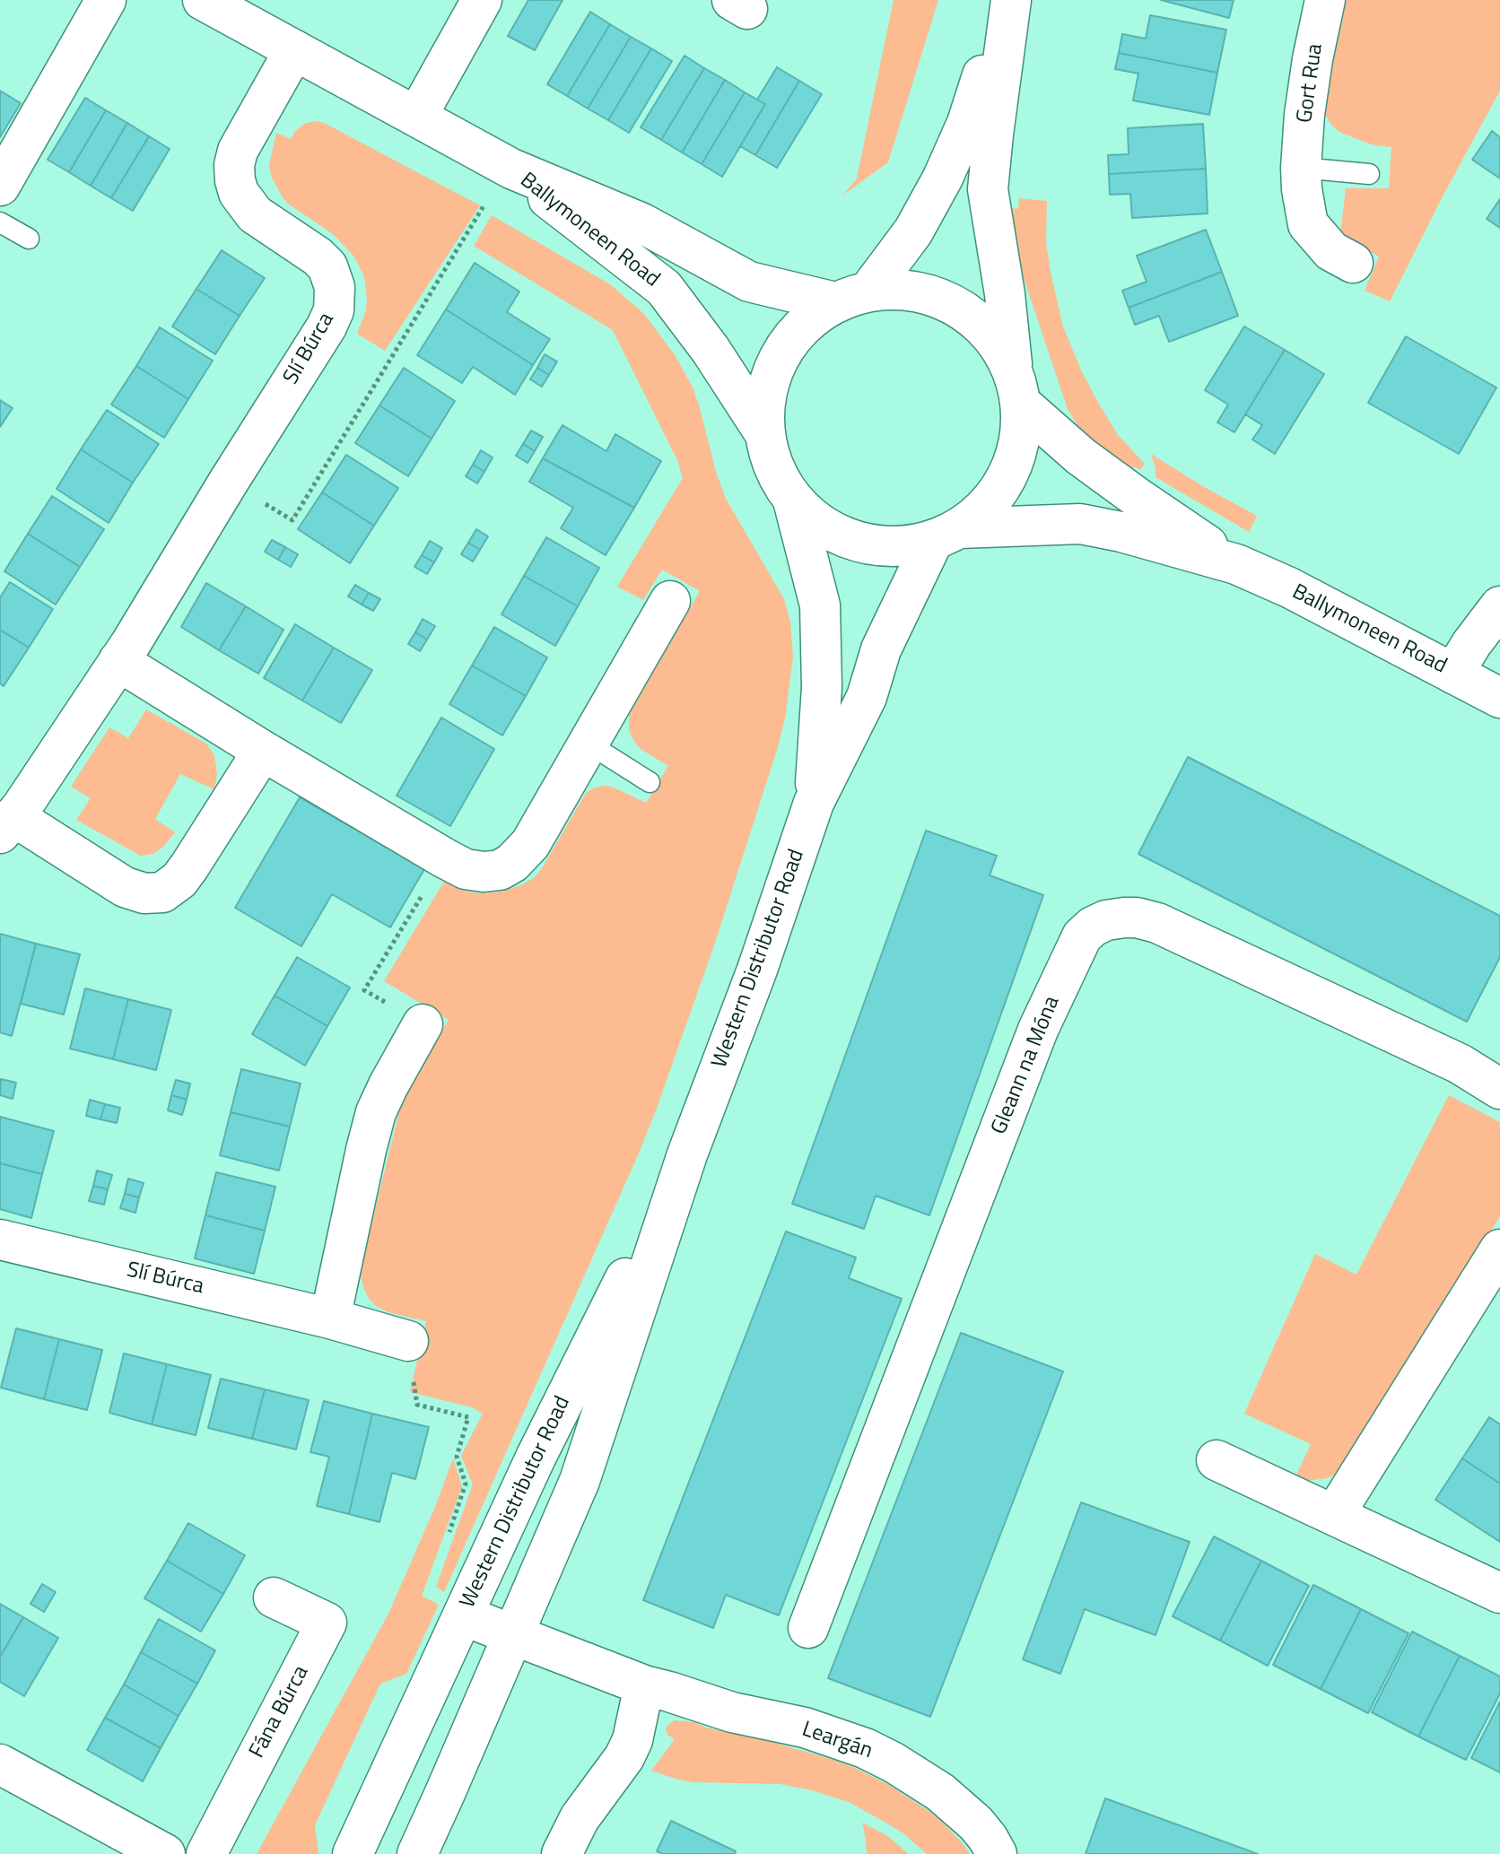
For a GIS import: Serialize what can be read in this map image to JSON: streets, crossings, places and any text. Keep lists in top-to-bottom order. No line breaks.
{"streets":{"street":["Gort Rua","Ballymoneen Road","Slí Búrca","Western Distributor Road","Gleann na Móna","Fána Búrca","Leargán"]},"crossings":[["Ballymoneen Road","Slí Búrca"],["Ballymoneen Road","Western Distributor Road"],["Western Distributor Road","Leargán"]]}
